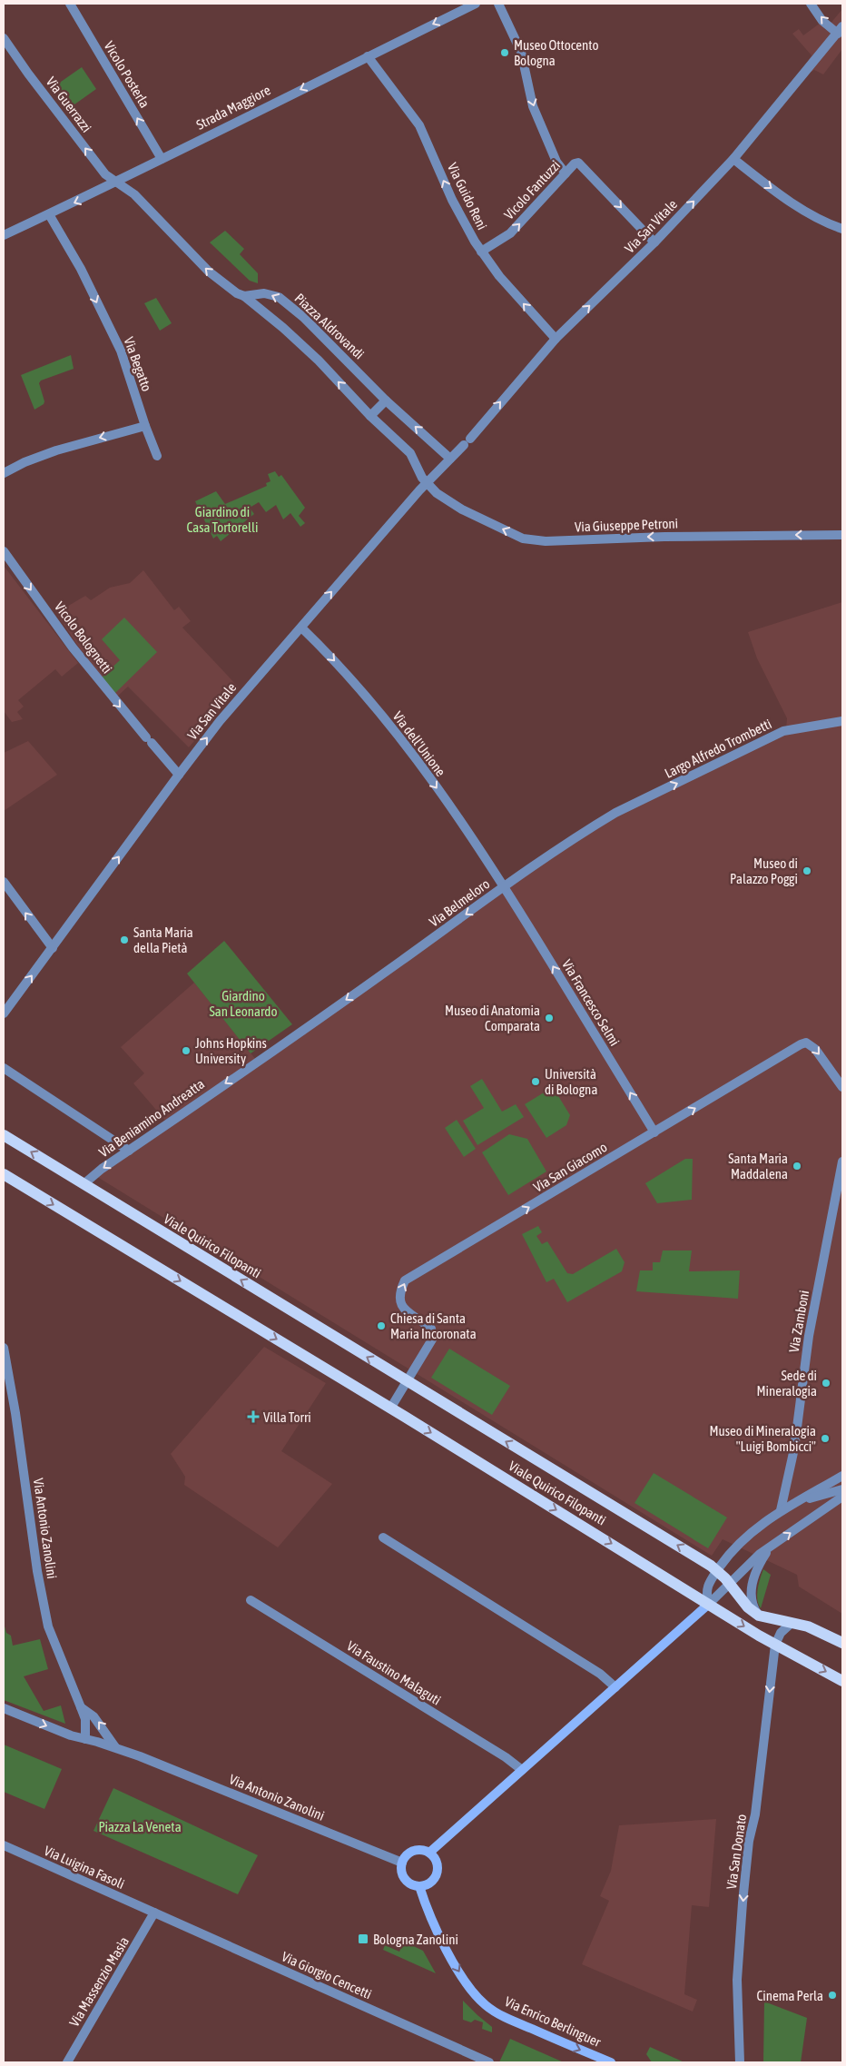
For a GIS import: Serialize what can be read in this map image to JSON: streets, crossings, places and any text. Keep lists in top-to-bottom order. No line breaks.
{"streets":{"main road":["Viale Quirico Filopanti","Via Enrico Berlinguer"],"street":["Vicolo Posterla","Via Guerrazzi","Strada Maggiore","Vicolo Fantuzzi","Via Guido Reni","Via San Vitale","Piazza Aldrovandi","Via Begatto","Via Giuseppe Petroni","Vicolo Bolognetti","Via dell'Unione","Largo Alfredo Trombetti","Via Belmeloro","Via Francesco Selmi","Via Beniamino Andreatta","Via San Giacomo","Via Zamboni","Via Antonio Zanolini","Via Faustino Malaguti","Via San Donato","Via Luigina Fasoli","Via Giorgio Cencetti","Via Massenzio Masìa"]},"crossings":[["Vicolo Posterla","Strada Maggiore"],["Via Guerrazzi","Strada Maggiore"],["Strada Maggiore","Via Guido Reni"],["Strada Maggiore","Via Begatto"],["Vicolo Fantuzzi","Via Guido Reni"],["Vicolo Fantuzzi","Via San Vitale"],["Via Guido Reni","Via San Vitale"],["Via San Vitale","Piazza Aldrovandi"],["Via San Vitale","Via Giuseppe Petroni"],["Via San Vitale","Vicolo Bolognetti"],["Via San Vitale","Via dell'Unione"],["Via dell'Unione","Via Belmeloro"],["Via dell'Unione","Via Francesco Selmi"],["Largo Alfredo Trombetti","Via Belmeloro"],["Via Belmeloro","Via Francesco Selmi"],["Via Belmeloro","Via Beniamino Andreatta"],["Via Francesco Selmi","Via San Giacomo"],["Via Beniamino Andreatta","Viale Quirico Filopanti"],["Via San Giacomo","Viale Quirico Filopanti"],["Viale Quirico Filopanti","Via San Donato"],["Via Antonio Zanolini","Via Enrico Berlinguer"],["Via Luigina Fasoli","Via Giorgio Cencetti"],["Via Luigina Fasoli","Via Massenzio Masìa"],["Via Giorgio Cencetti","Via Massenzio Masìa"]],"one_way":["Vicolo Posterla","Via Guerrazzi","Strada Maggiore","Via Guido Reni","Via San Vitale","Via Begatto","Via Giuseppe Petroni","Vicolo Bolognetti","Via dell'Unione","Largo Alfredo Trombetti","Via Belmeloro","Via Francesco Selmi","Via Beniamino Andreatta","Via San Giacomo","Via San Donato","Via Enrico Berlinguer"],"parks":["Giardino di Casa Tortorelli","Giardino San Leonardo","Piazza La Veneta"],"places":{"other":["Museo Ottocento Bologna","Museo di Palazzo Poggi","Santa Maria della Pietà","Museo di Anatomia Comparata","Johns Hopkins University","Università di Bologna","Santa Maria Maddalena","Chiesa di Santa Maria Incoronata","Sede di Mineralogia","Museo di Mineralogia \"Luigi Bombicci\"","Cinema Perla"],"health":["Villa Torri"],"transit":["Bologna Zanolini"]}}
